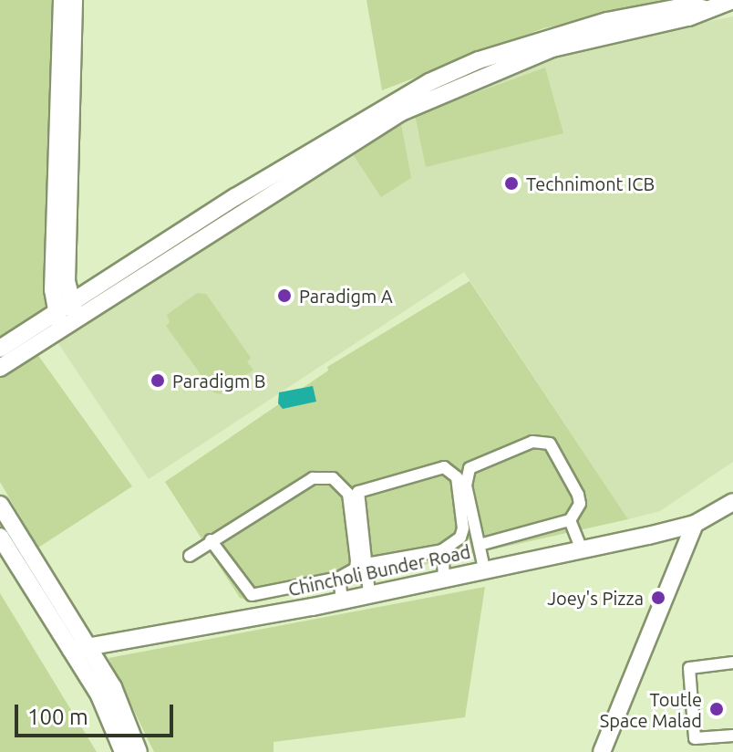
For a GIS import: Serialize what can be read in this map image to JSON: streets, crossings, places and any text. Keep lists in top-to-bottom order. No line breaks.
{"streets":{"street":["Chincholi Bunder Road"]},"places":["Technimont ICB","Paradigm A","Paradigm B","Joey's Pizza","Toutle Space Malad"],"scale_bar":"100 m"}
